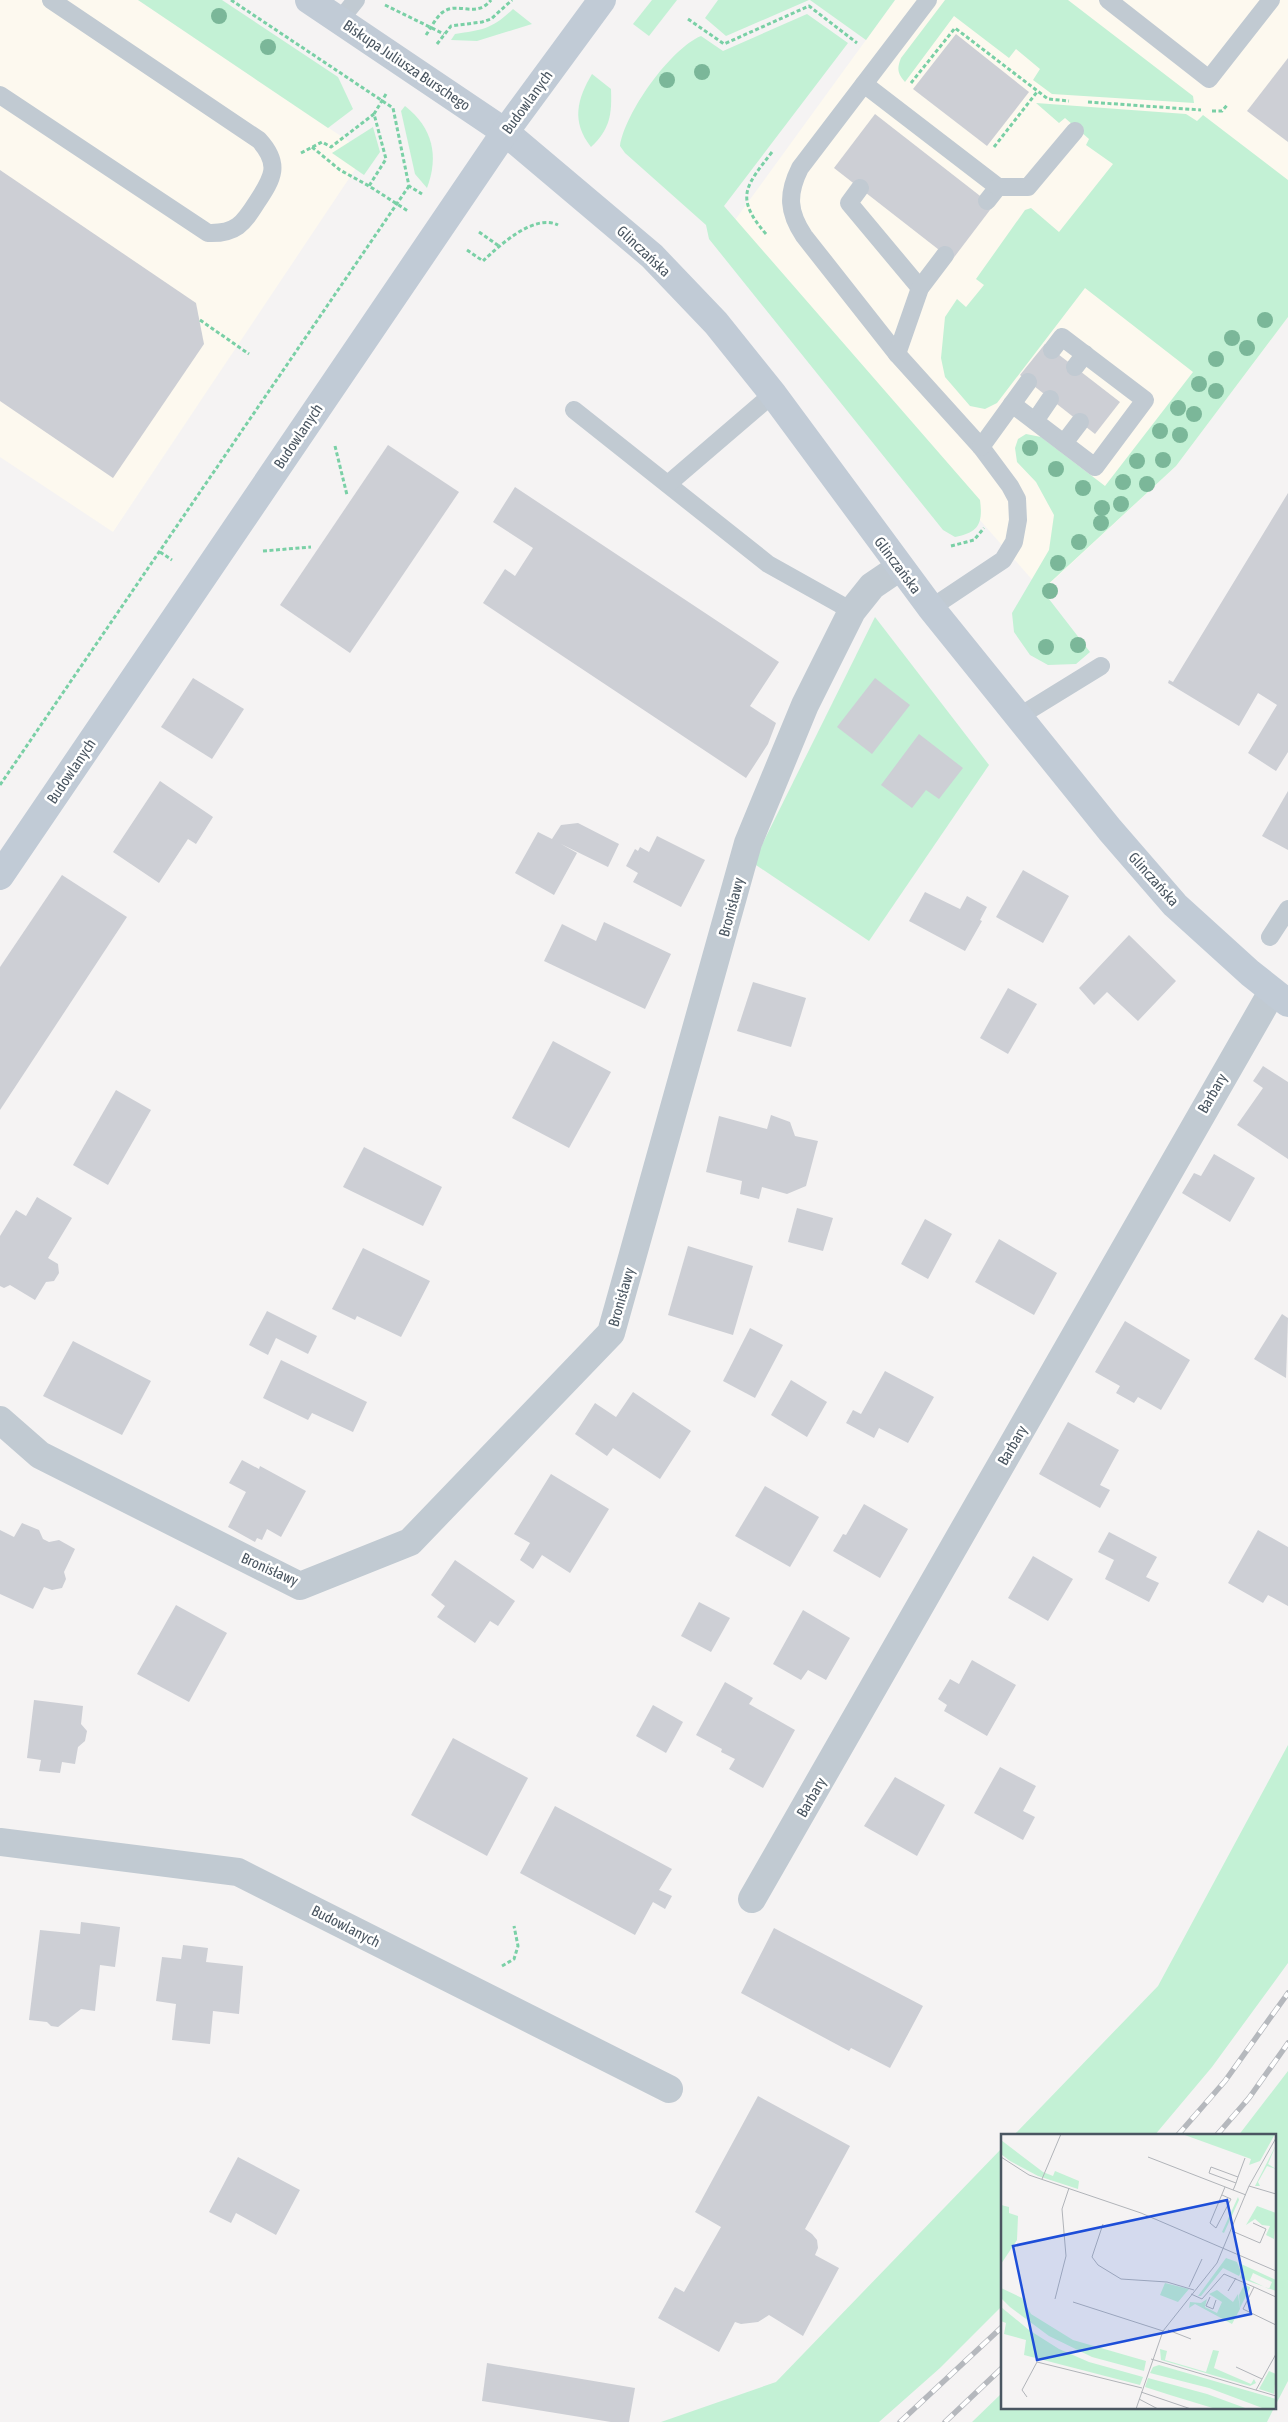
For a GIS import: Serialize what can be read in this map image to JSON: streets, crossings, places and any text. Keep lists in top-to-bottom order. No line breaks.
{"streets":{"street":["Biskupa Juliusza Burschego","Budowlanych","Glinczańska","Bronisławy","Barbary"]},"crossings":[["Biskupa Juliusza Burschego","Budowlanych"],["Biskupa Juliusza Burschego","Glinczańska"],["Budowlanych","Glinczańska"],["Glinczańska","Bronisławy"],["Glinczańska","Barbary"]]}
